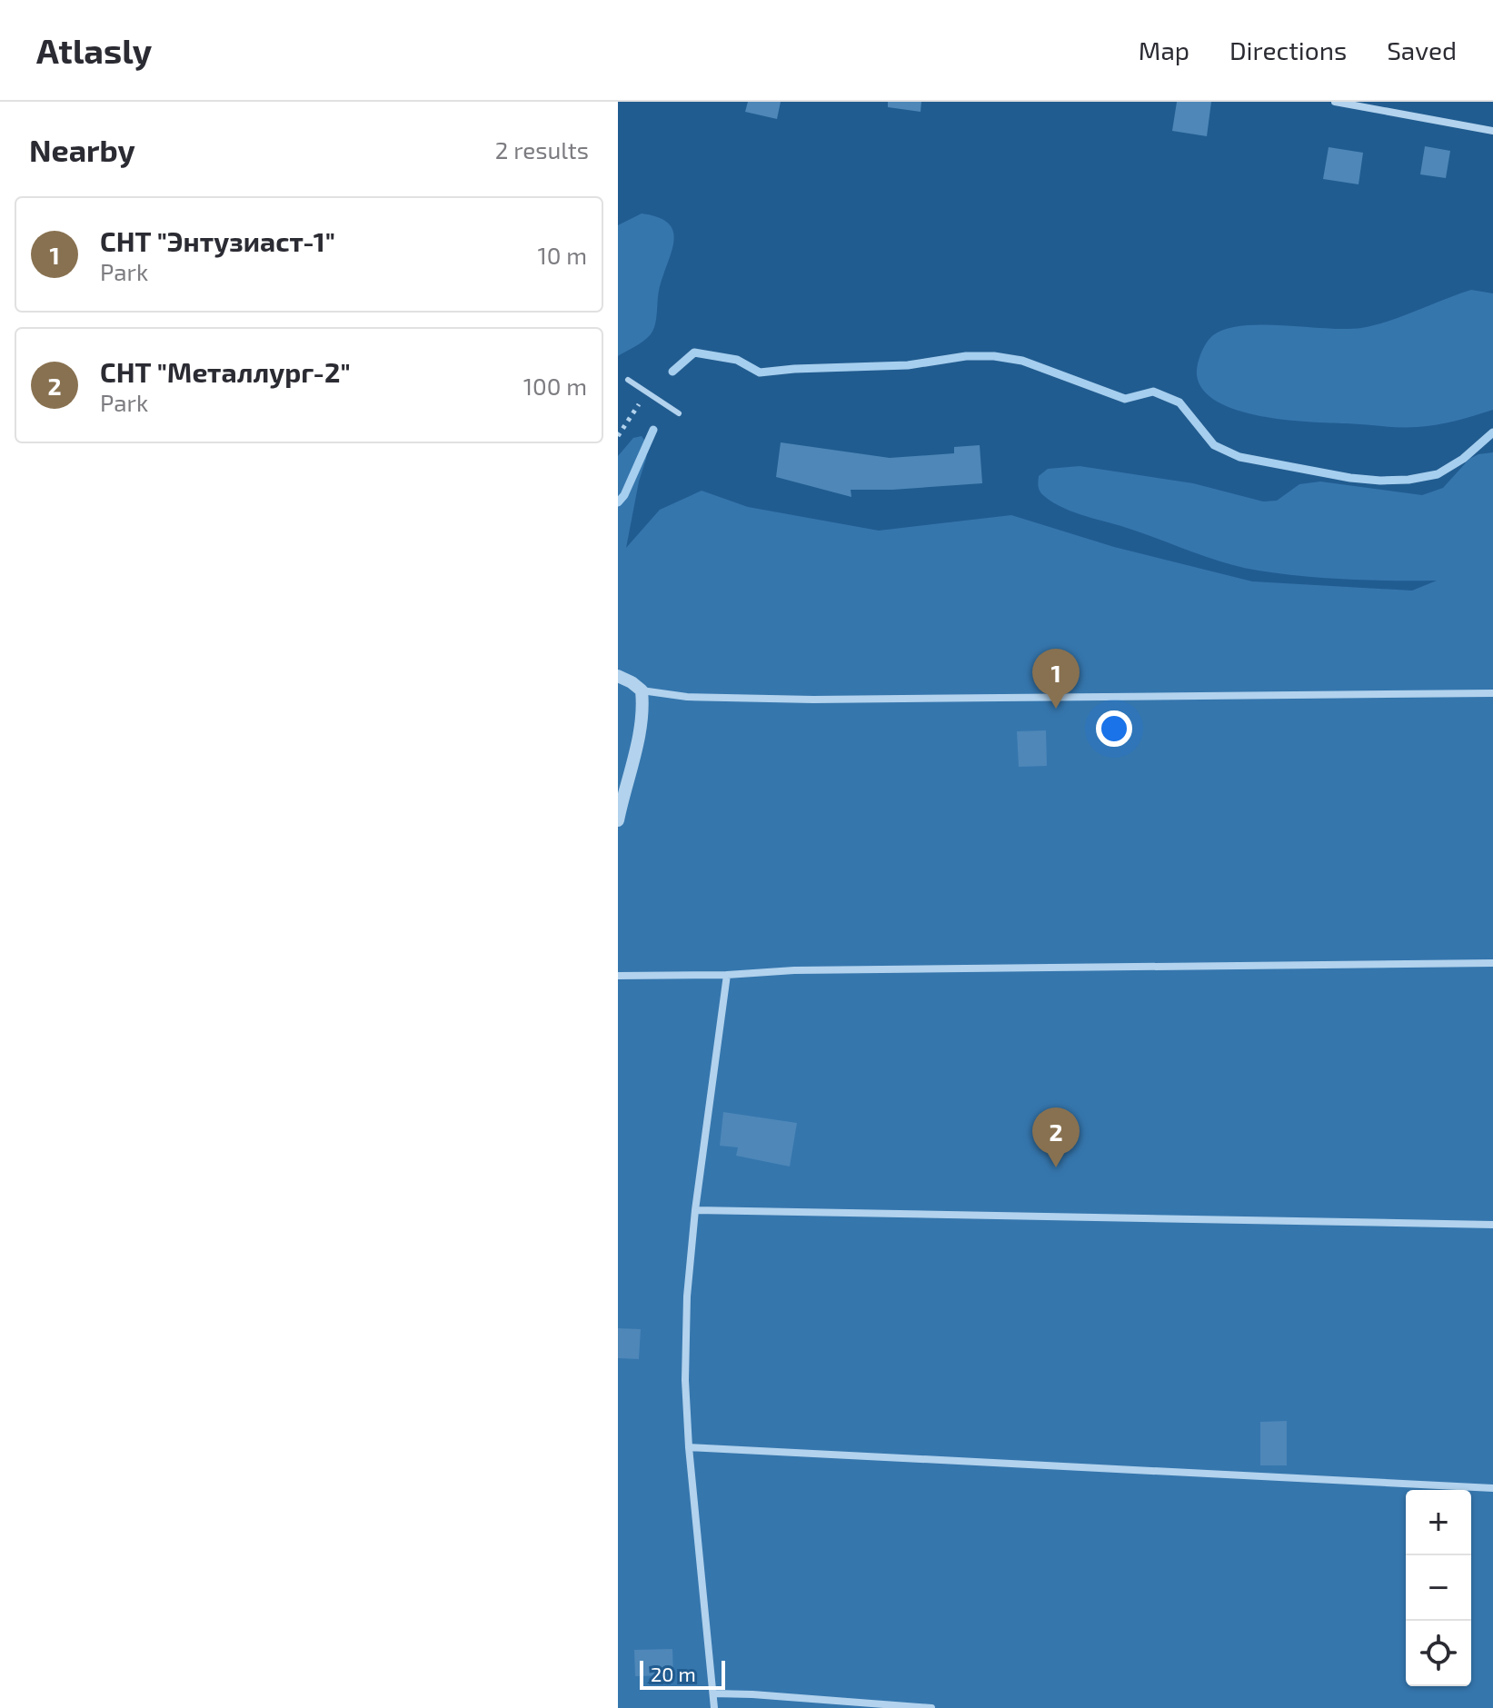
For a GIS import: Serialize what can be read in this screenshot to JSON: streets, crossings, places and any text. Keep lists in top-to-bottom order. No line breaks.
{"scale_bar":"20 m","page":{"header":"Atlasly","nav":["Map","Directions","Saved"],"heading":["Nearby","2 results"],"list":[{"mark":"1","name":"СНТ \"Энтузиаст-1\"","note":"Park","value":"10 m"},{"mark":"2","name":"СНТ \"Металлург-2\"","note":"Park","value":"100 m"}],"pins":["1","2"],"map_buttons":["+","−"],"scale":"20 m"}}
